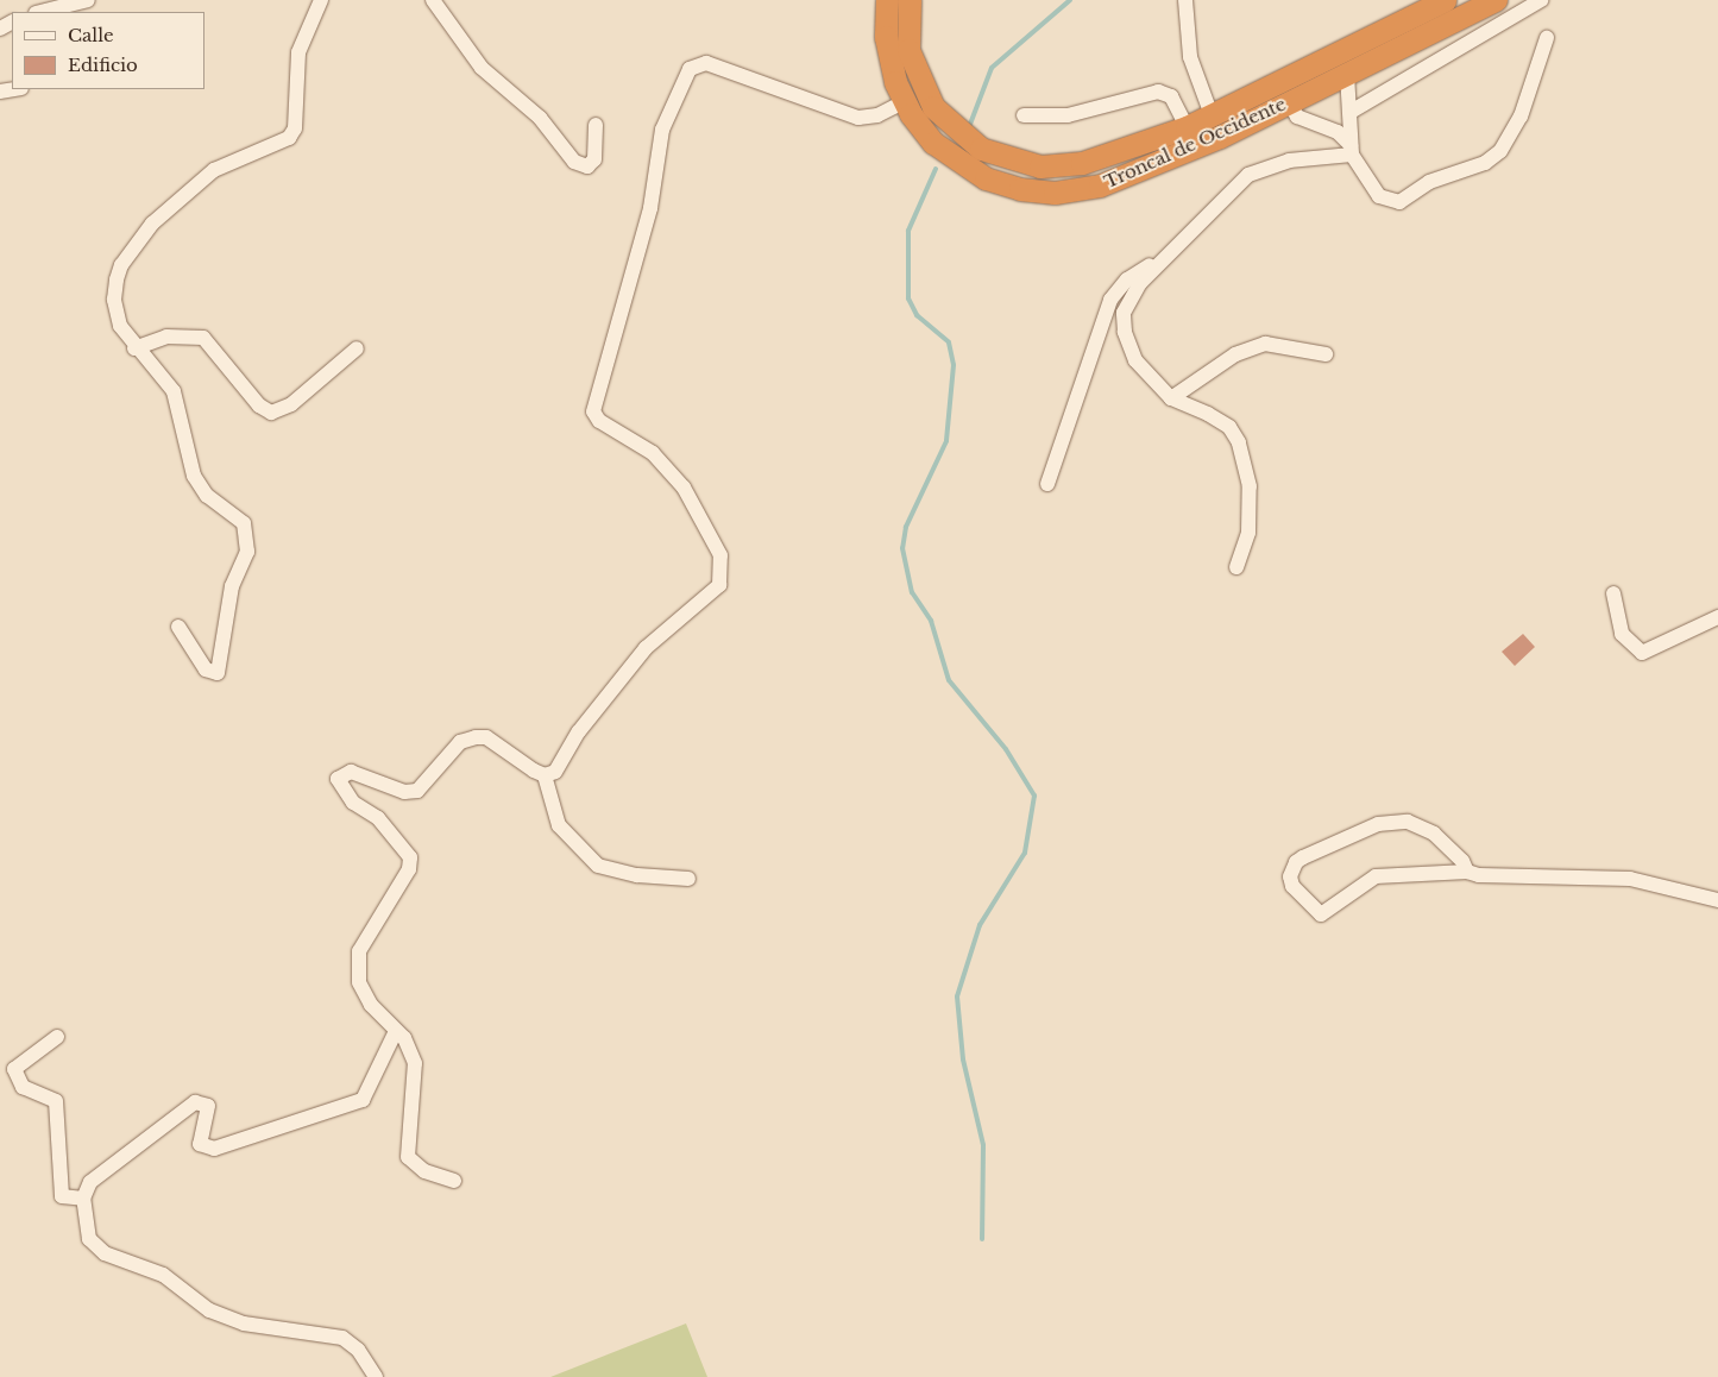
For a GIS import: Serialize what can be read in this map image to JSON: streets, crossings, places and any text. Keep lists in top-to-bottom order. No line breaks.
{"streets":{"highway":["Troncal de Occidente"]},"legend":["Calle","Edificio"]}
